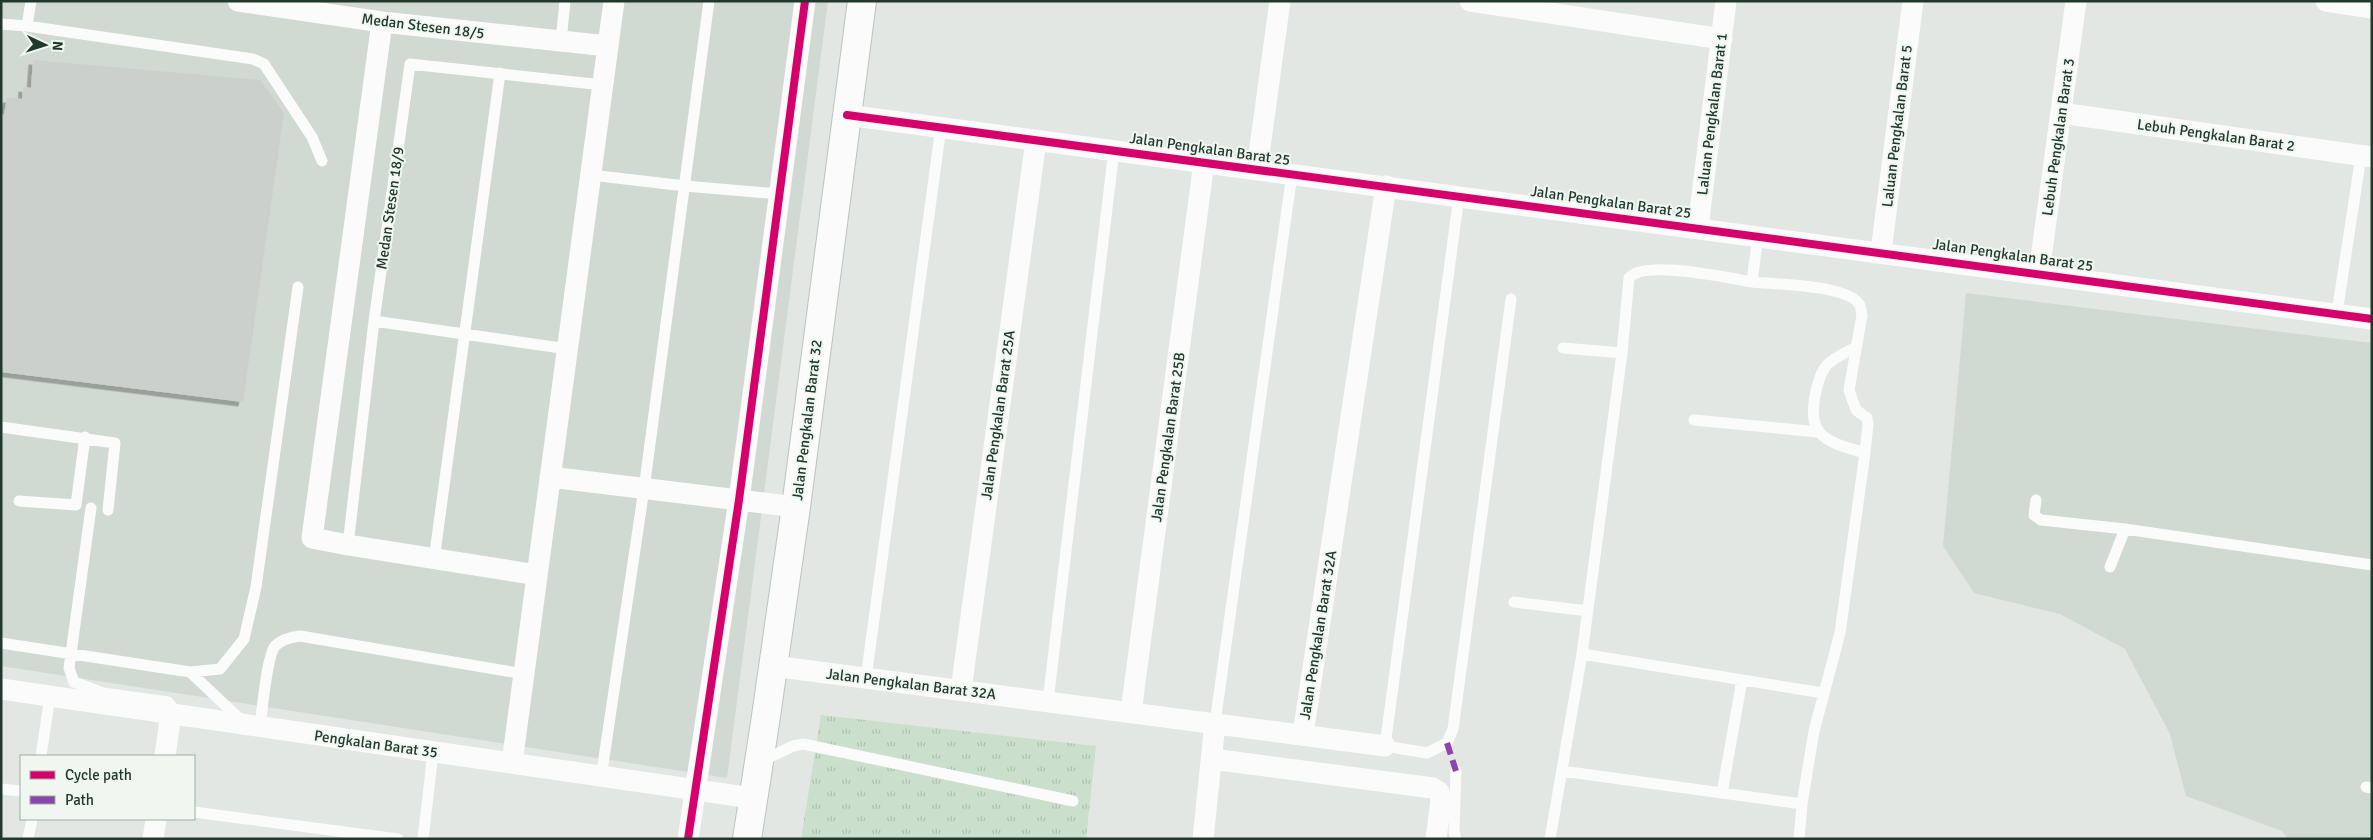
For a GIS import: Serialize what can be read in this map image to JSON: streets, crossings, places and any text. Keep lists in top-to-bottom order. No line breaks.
{"streets":{"street":["Medan Stesen 18/5","Laluan Pengkalan Barat 1","Laluan Pengkalan Barat 5","Lebuh Pengkalan Barat 2","Lebuh Pengkalan Barat 3","Jalan Pengkalan Barat 25","Jalan Pengkalan Barat 25A","Jalan Pengkalan Barat 32","Jalan Pengkalan Barat 25B","Jalan Pengkalan Barat 32A","Pengkalan Barat 35"],"lane":["Medan Stesen 18/9"]},"crossings":[["Laluan Pengkalan Barat 1","Jalan Pengkalan Barat 25"],["Laluan Pengkalan Barat 5","Jalan Pengkalan Barat 25"],["Lebuh Pengkalan Barat 2","Lebuh Pengkalan Barat 3"],["Lebuh Pengkalan Barat 3","Jalan Pengkalan Barat 25"],["Jalan Pengkalan Barat 25","Jalan Pengkalan Barat 25A"],["Jalan Pengkalan Barat 25","Jalan Pengkalan Barat 32"],["Jalan Pengkalan Barat 25","Jalan Pengkalan Barat 25B"],["Jalan Pengkalan Barat 25","Jalan Pengkalan Barat 32A"],["Jalan Pengkalan Barat 25A","Jalan Pengkalan Barat 32A"],["Jalan Pengkalan Barat 32","Jalan Pengkalan Barat 32A"],["Jalan Pengkalan Barat 32","Pengkalan Barat 35"],["Jalan Pengkalan Barat 25B","Jalan Pengkalan Barat 32A"]],"legend":["Cycle path","Path"],"north":"right"}
